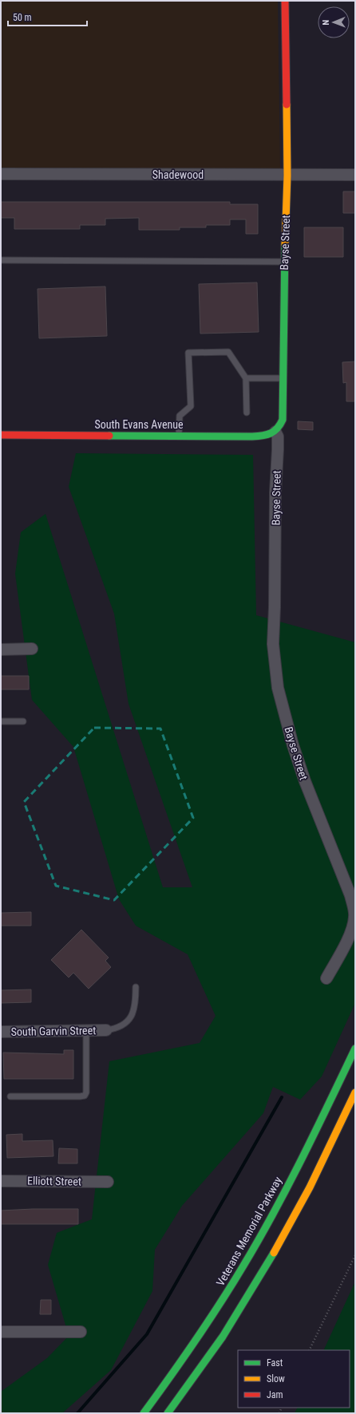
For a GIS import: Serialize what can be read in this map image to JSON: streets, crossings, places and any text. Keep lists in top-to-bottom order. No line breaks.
{"streets":{"main road":["Bayse Street","South Evans Avenue","Veterans Memorial Parkway"],"street":["Shadewood","South Garvin Street","Elliott Street"]},"crossings":[["Shadewood","Bayse Street"],["Bayse Street","South Evans Avenue"]],"legend":["Fast","Slow","Jam"],"scale_bar":"50 m","north":"left"}
